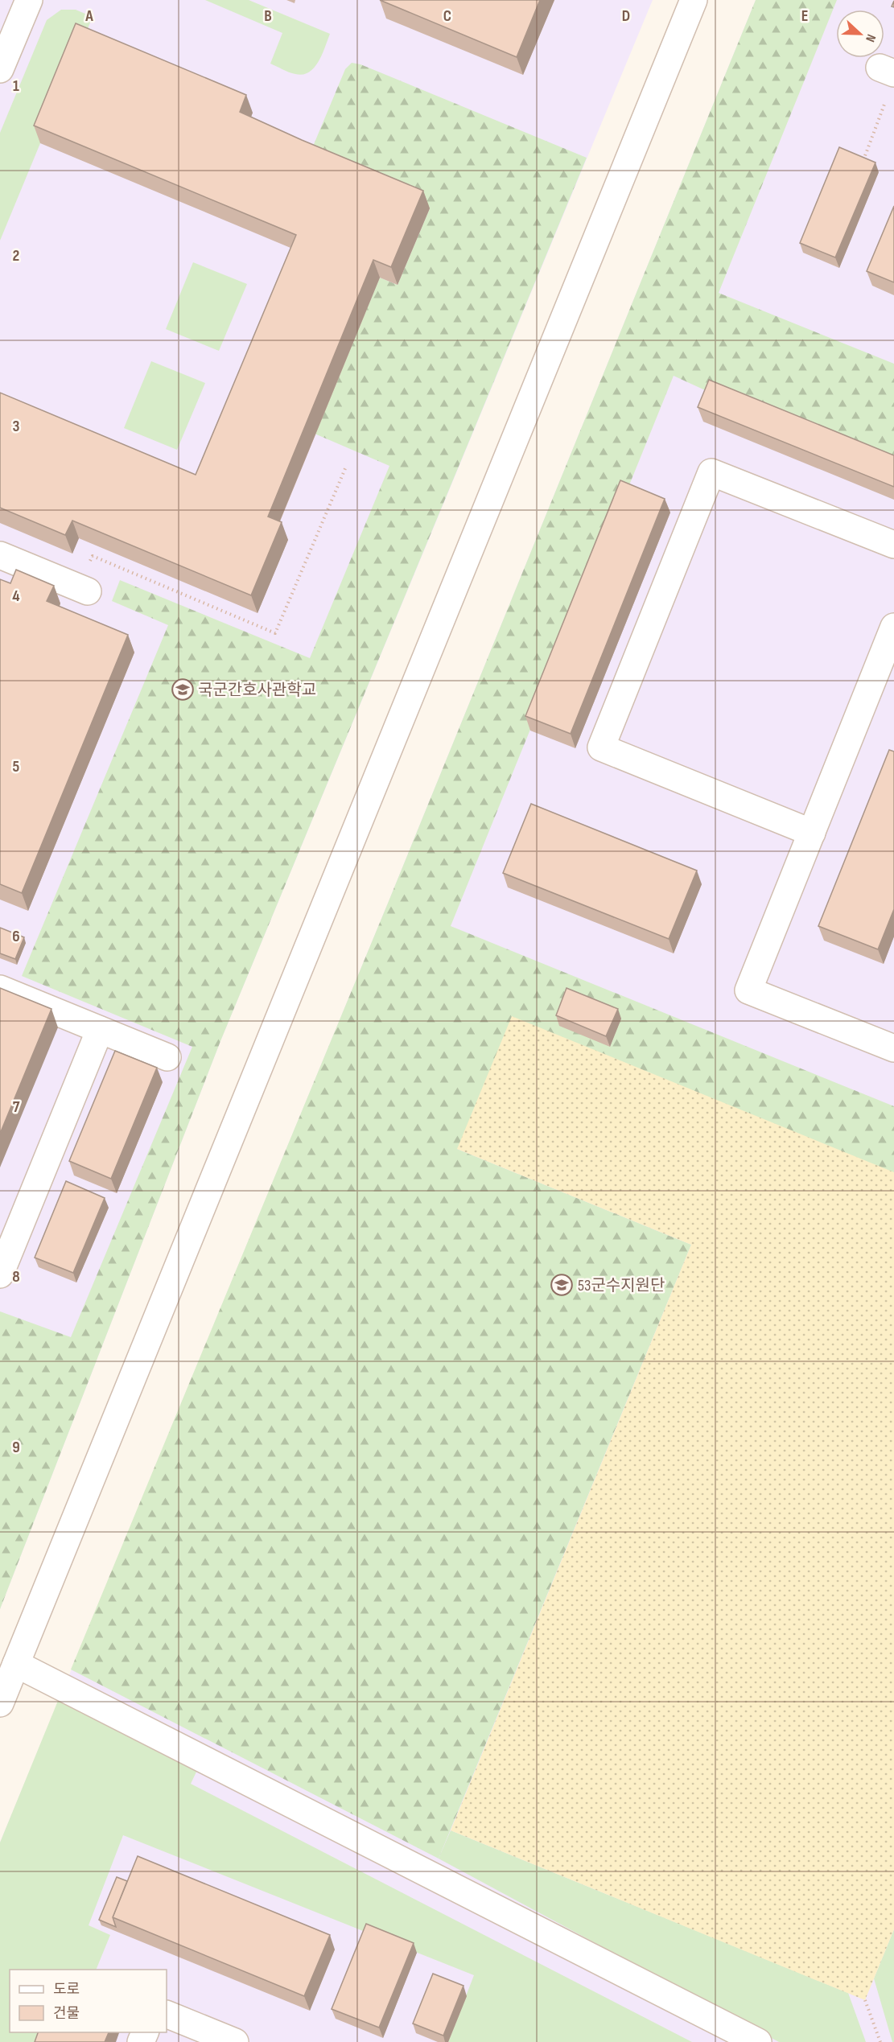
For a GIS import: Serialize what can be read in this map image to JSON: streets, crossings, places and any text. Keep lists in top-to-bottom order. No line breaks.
{"places":{"school or university":["국군간호사관학교","53군수지원단"]},"legend":["도로","건물"],"north":"right","grid":{"columns":["A","B","C","D","E"],"rows":["1","2","3","4","5","6","7","8","9"]}}
